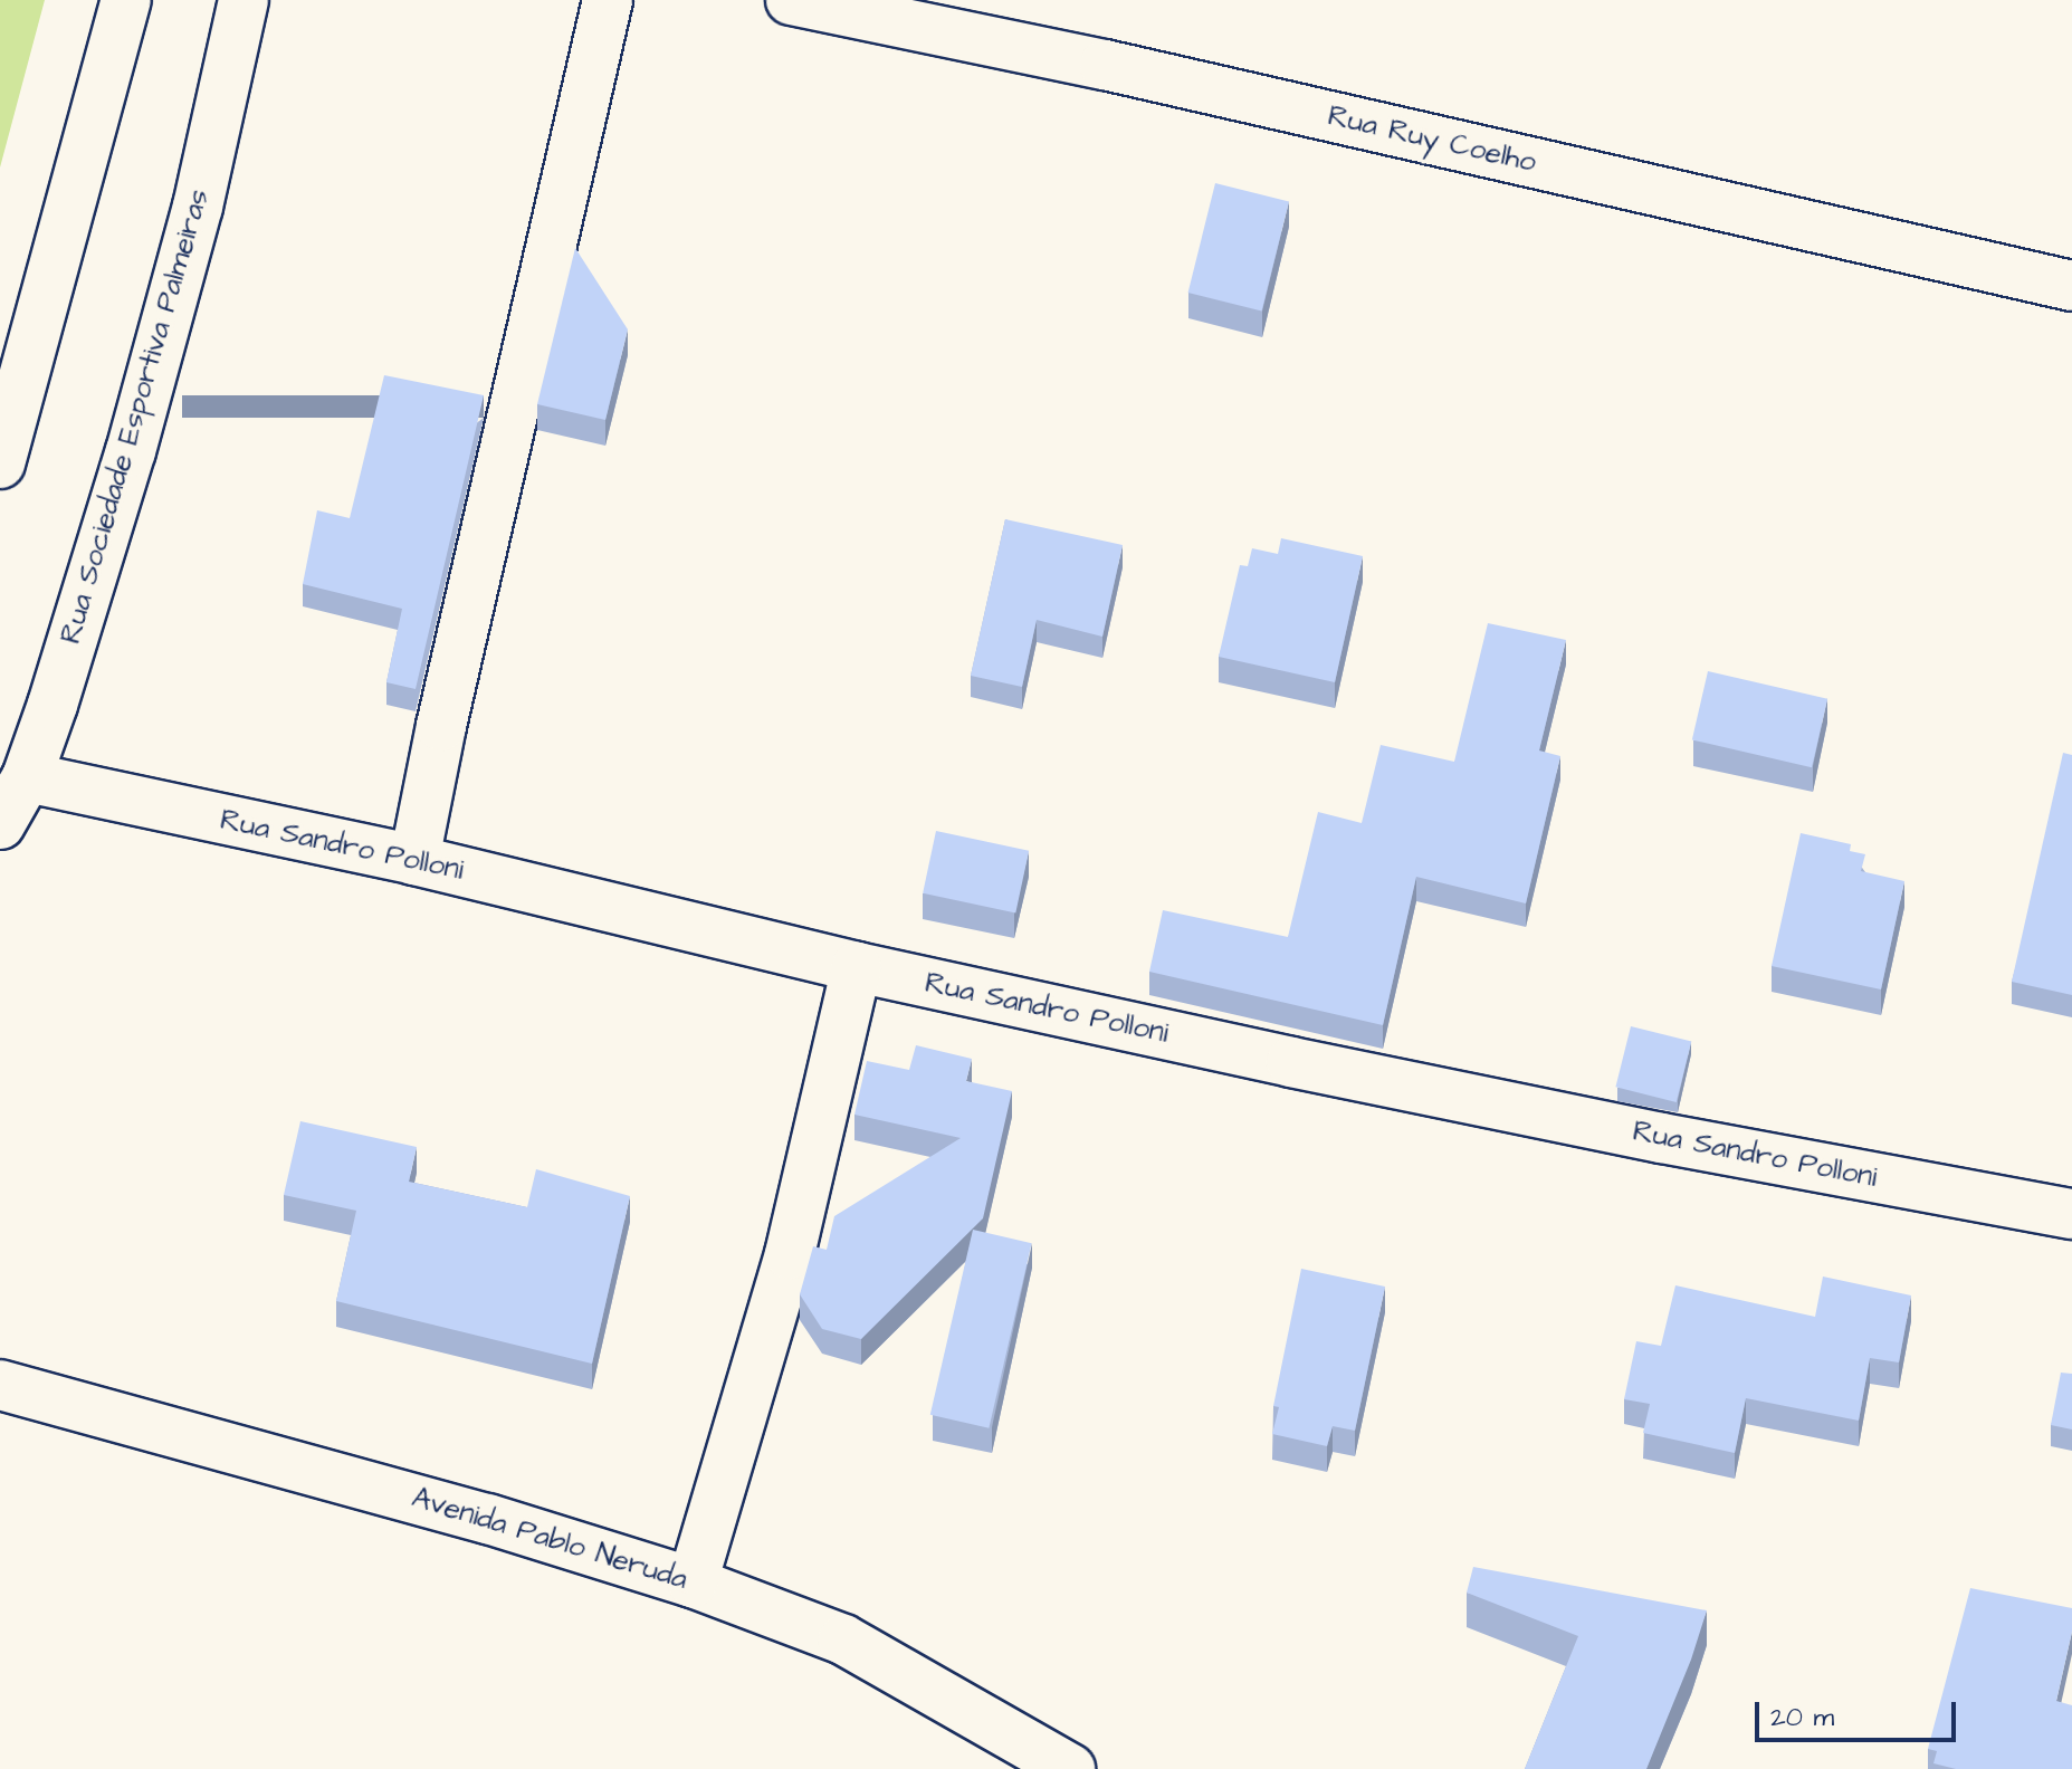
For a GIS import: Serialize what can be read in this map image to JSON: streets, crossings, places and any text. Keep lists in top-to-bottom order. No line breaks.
{"streets":{"street":["Rua Ruy Coelho","Rua Sociedade Esportiva Palmeiras","Rua Sandro Polloni","Avenida Pablo Neruda"]},"crossings":[["Rua Sociedade Esportiva Palmeiras","Rua Sandro Polloni"]],"scale_bar":"20 m"}
